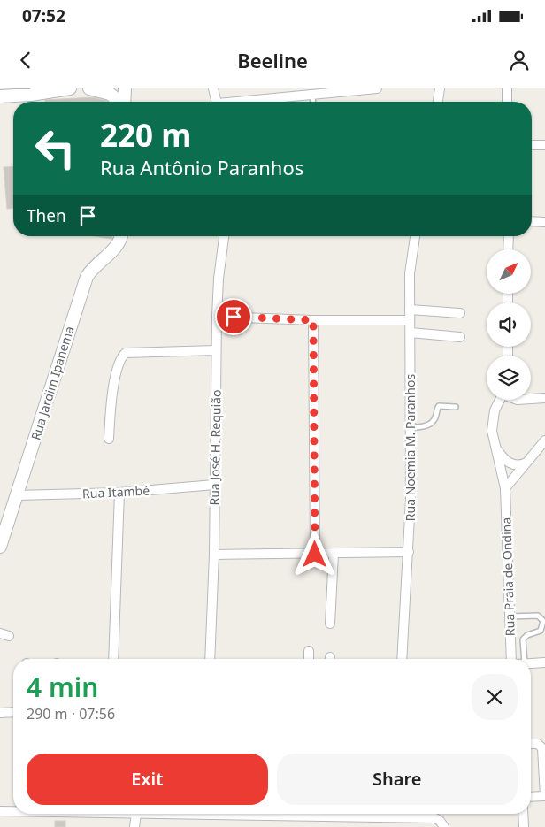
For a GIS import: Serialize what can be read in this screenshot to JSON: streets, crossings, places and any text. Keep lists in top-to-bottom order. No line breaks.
{"streets":{"street":["Rua Jardim Ipanema","Rua José H. Requião","Rua Noemia M. Paranhos","Rua Itambé","Rua Praia de Ondina"]},"crossings":[["Rua Jardim Ipanema","Rua Itambé"],["Rua José H. Requião","Rua Itambé"]],"north":"top right","page":{"status":"07:52","header":"Beeline","turn":["220 m","Rua Antônio Paranhos"],"then":"Then","heading":["4 min","290 m · 07:56"],"buttons":["Exit","Share"]}}
